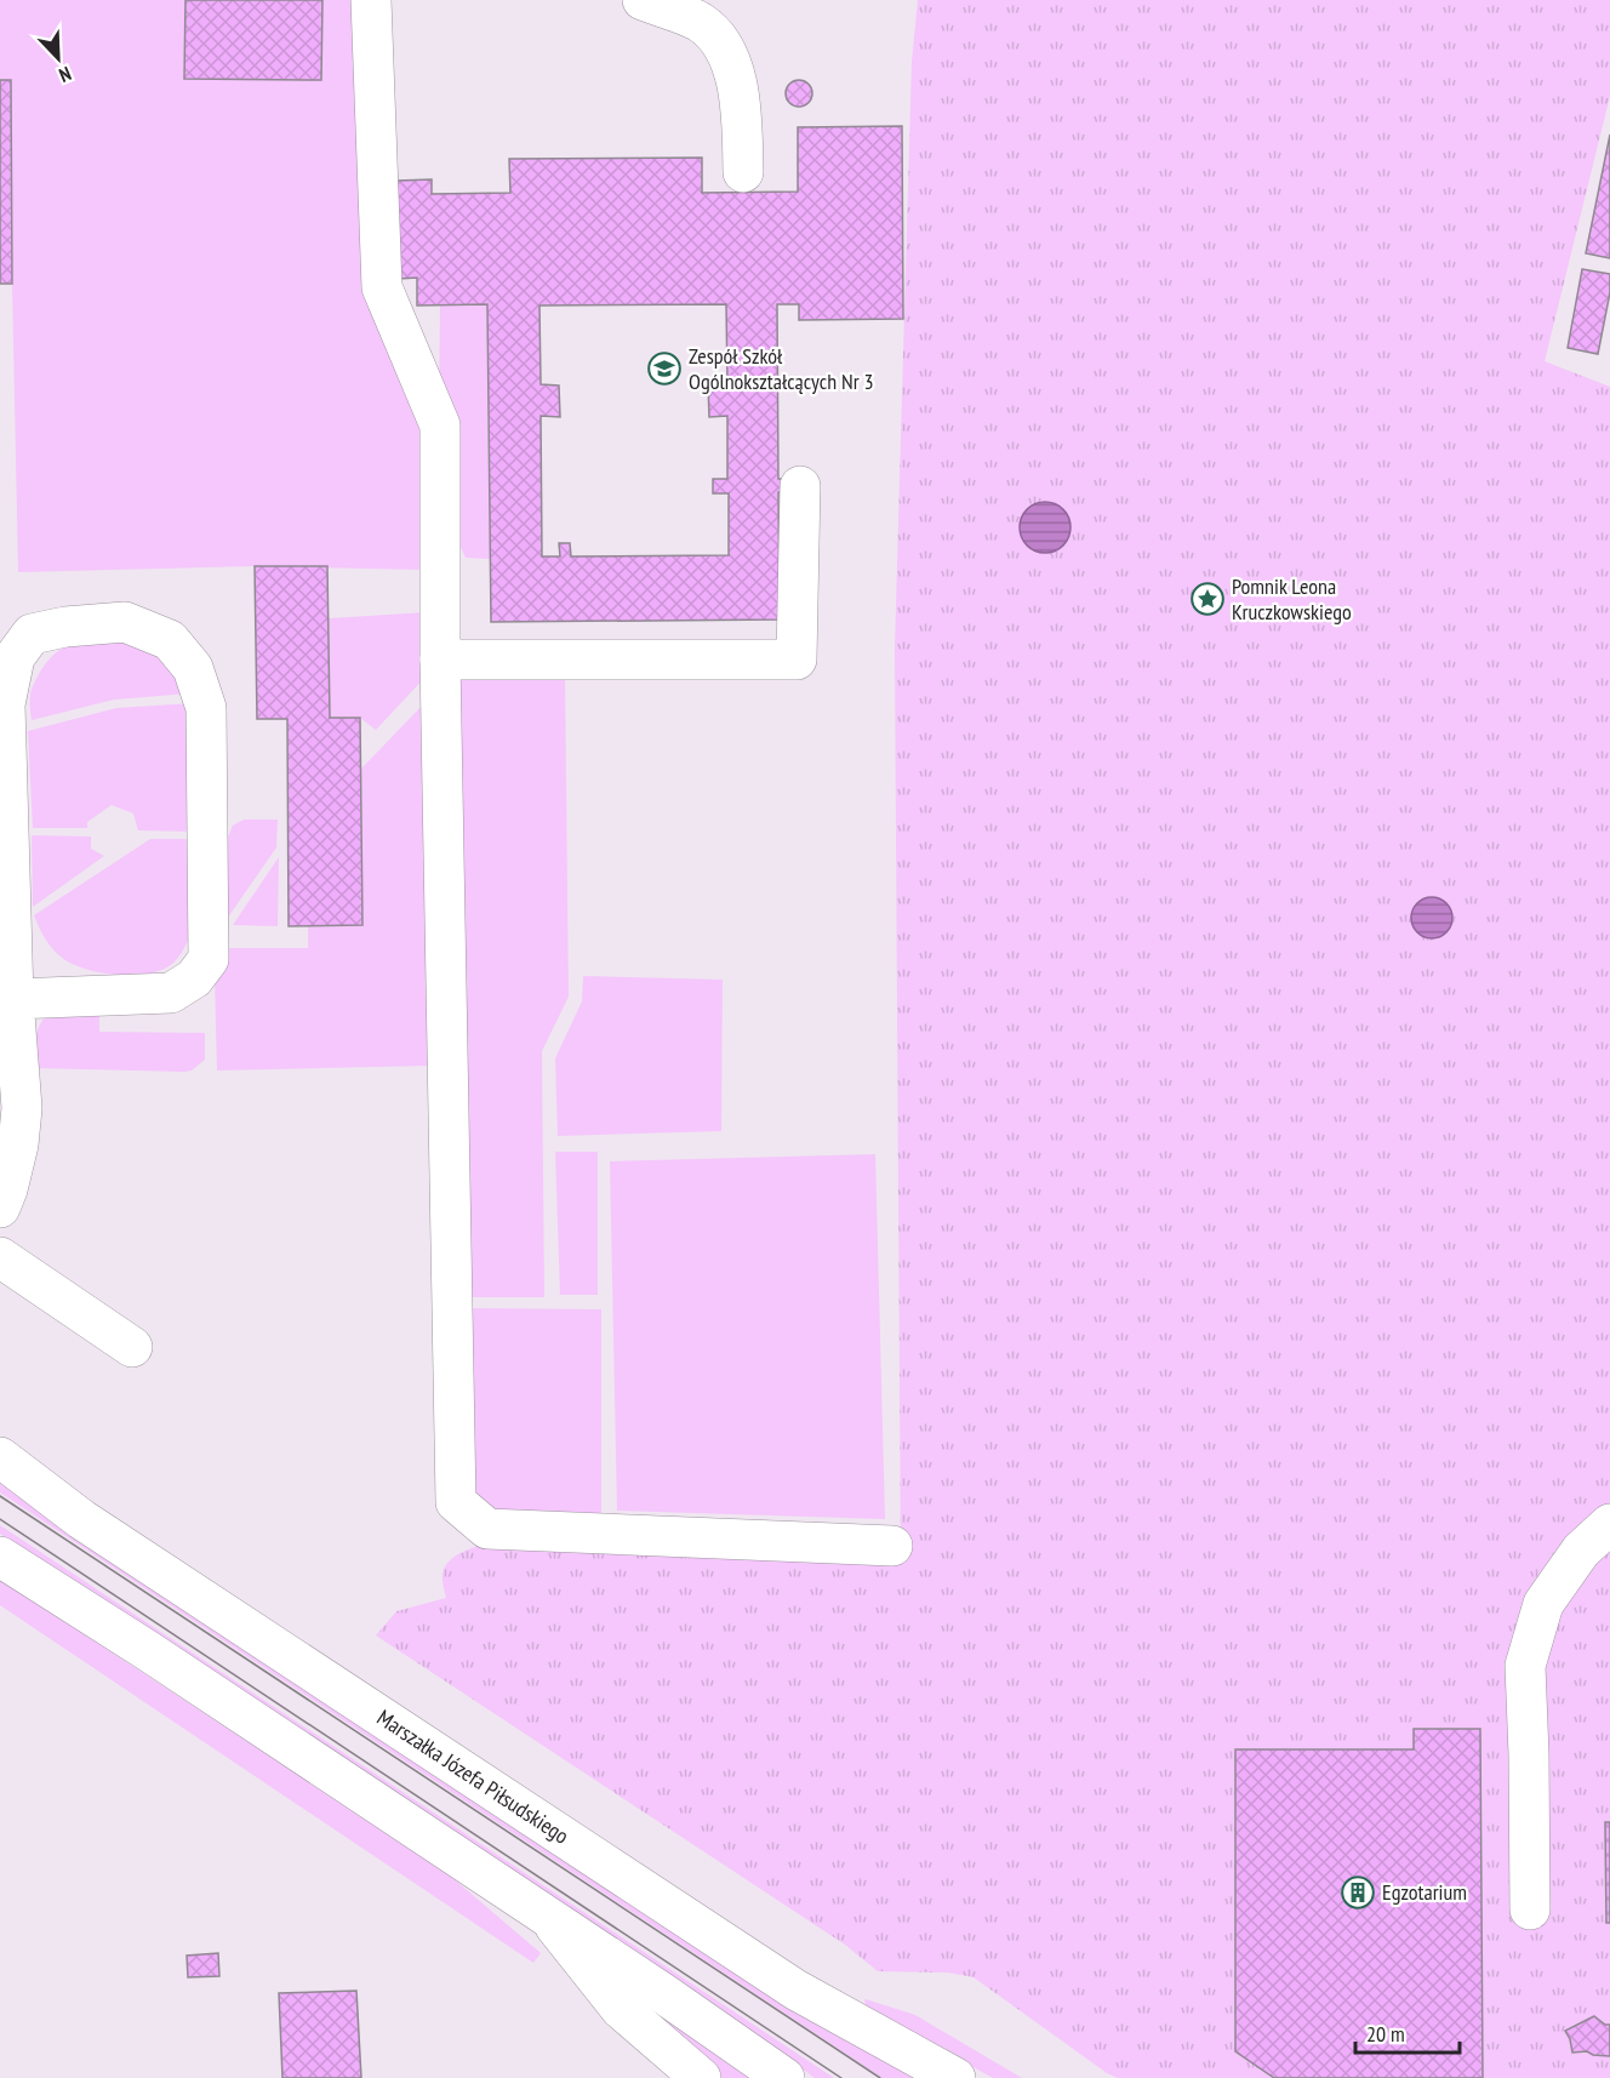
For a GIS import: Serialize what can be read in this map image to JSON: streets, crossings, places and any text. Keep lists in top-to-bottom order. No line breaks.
{"streets":{"main road":["Marszałka Józefa Piłsudskiego"]},"places":{"school or university":["Zespół Szkół Ogólnokształcących Nr 3"],"place":["Pomnik Leona Kruczkowskiego"],"building":["Egzotarium"]},"scale_bar":"20 m","north":"bottom right"}
